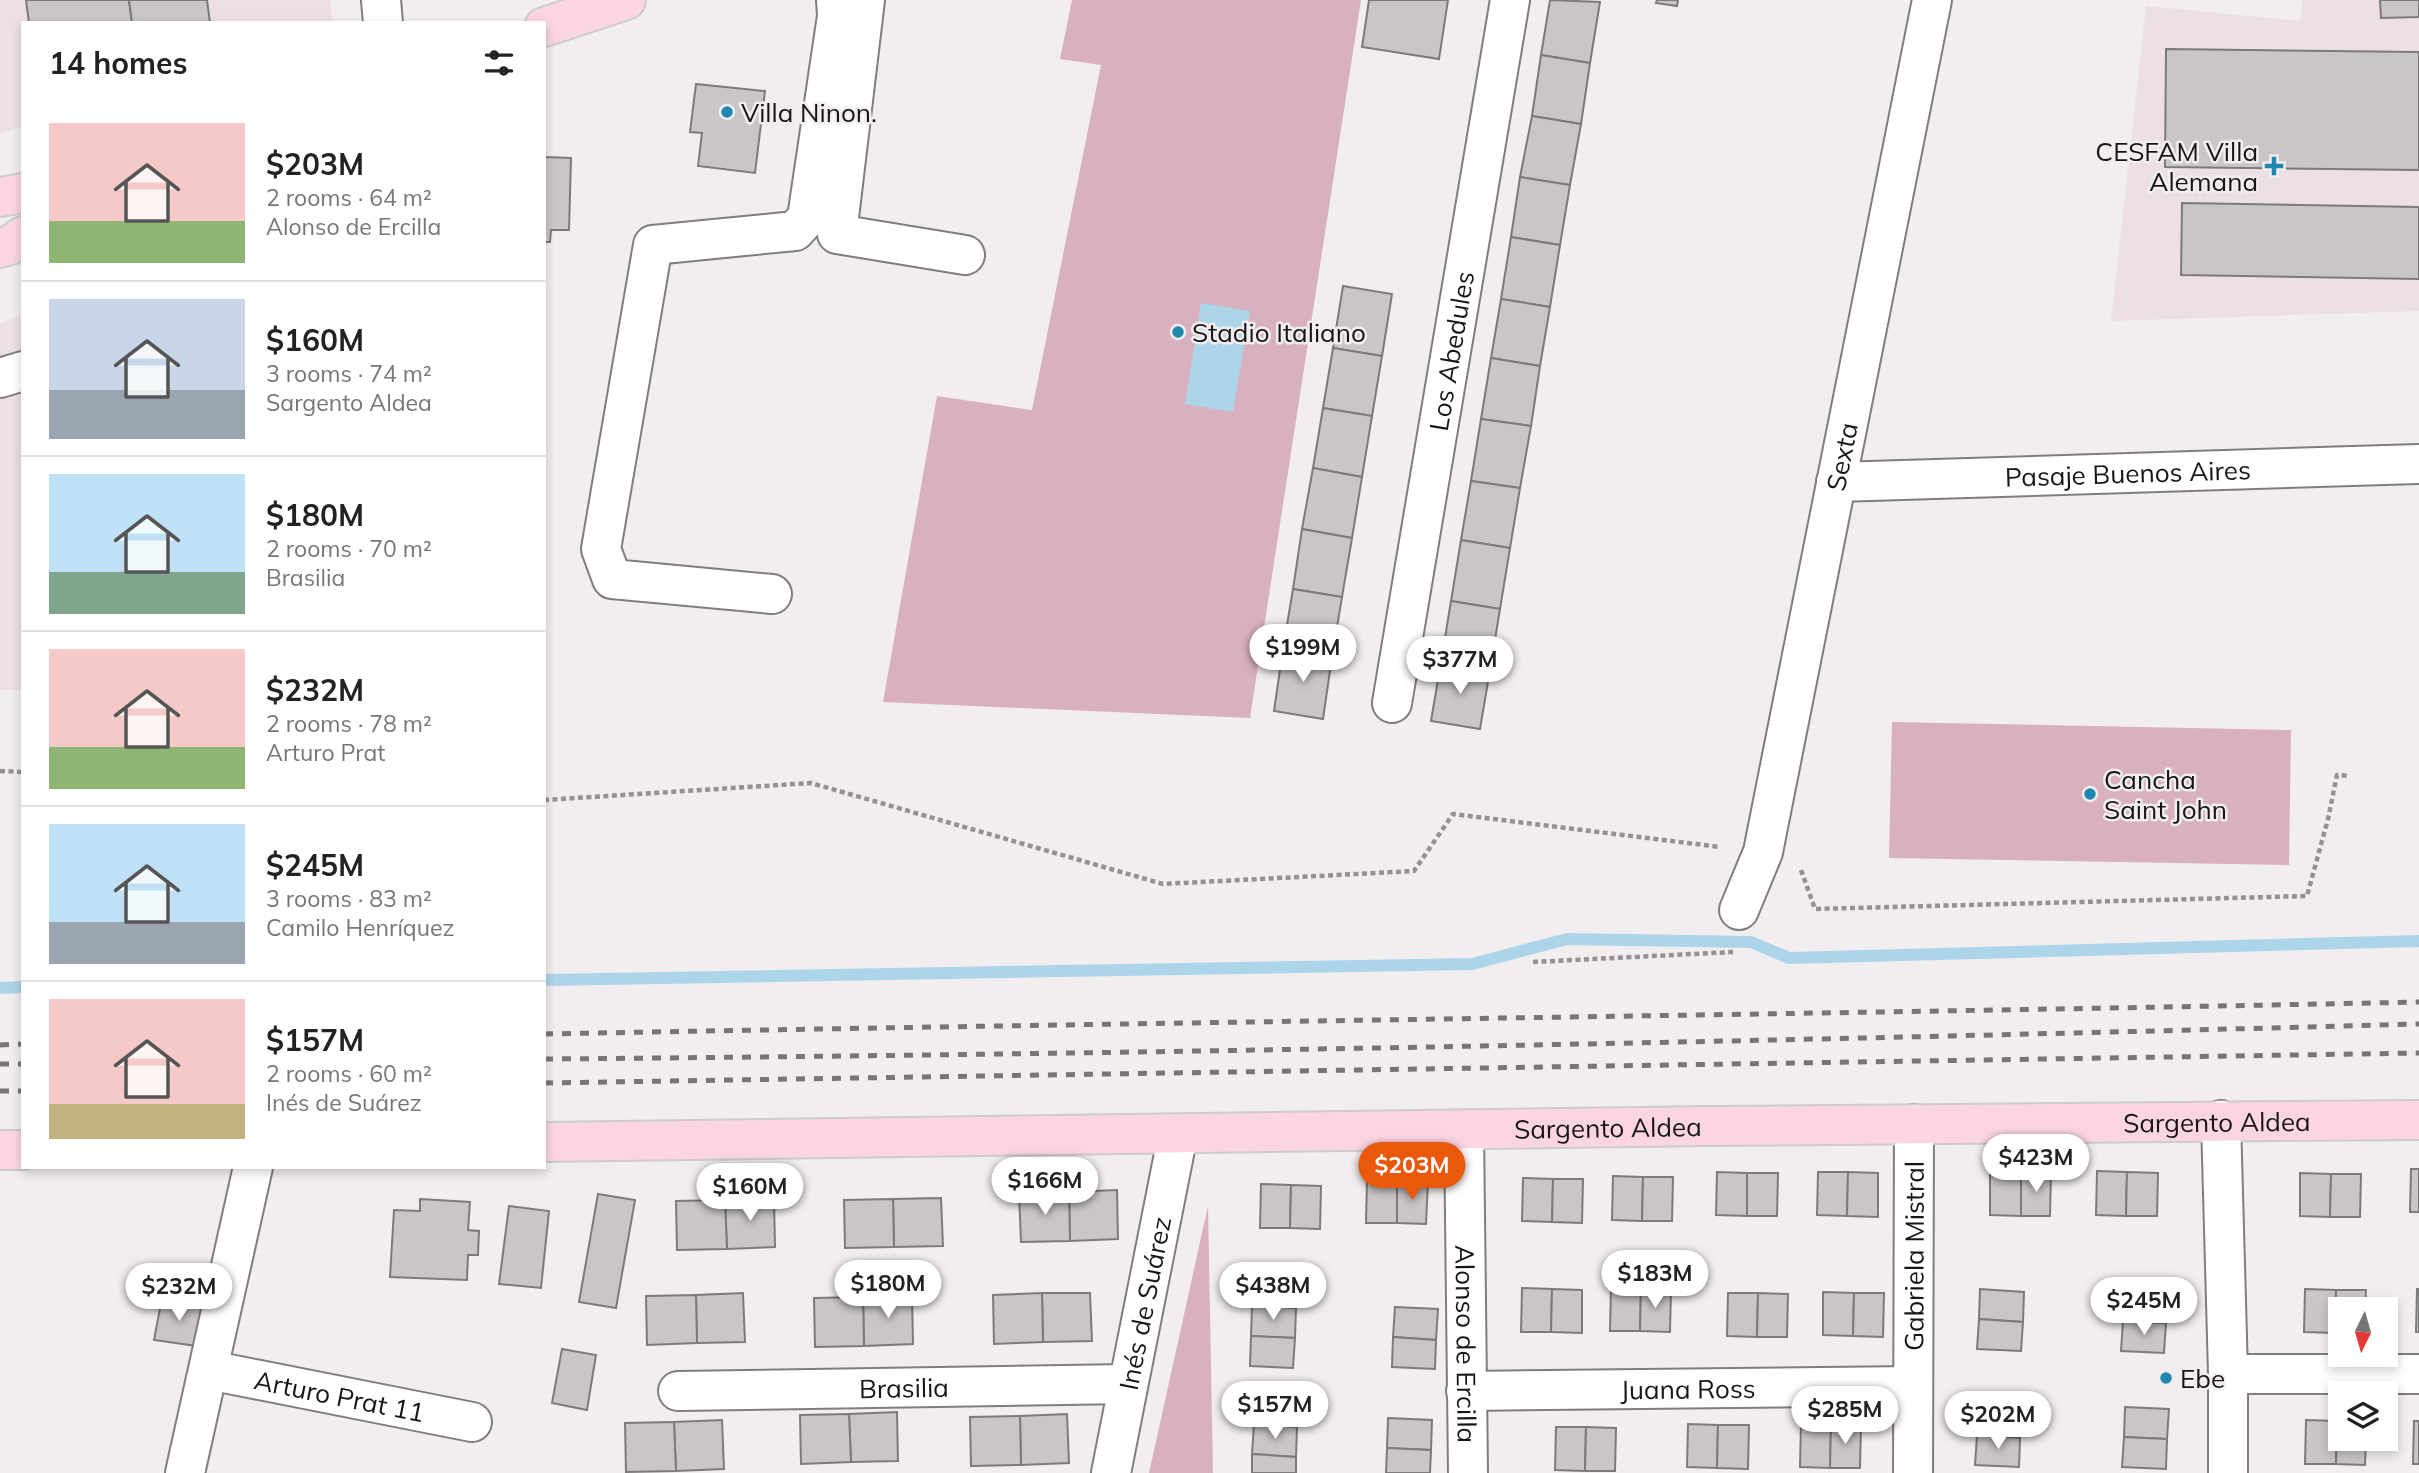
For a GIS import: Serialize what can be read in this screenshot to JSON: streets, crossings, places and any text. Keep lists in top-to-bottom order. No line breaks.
{"streets":{"main road":["Sargento Aldea"],"street":["Los Abedules","Sexta","Pasaje Buenos Aires","Gabriela Mistral","Inés de Suárez","Alonso de Ercilla","Brasilia","Juana Ross","Arturo Prat 11"]},"crossings":[["Sexta","Pasaje Buenos Aires"],["Sargento Aldea","Gabriela Mistral"],["Sargento Aldea","Inés de Suárez"],["Sargento Aldea","Alonso de Ercilla"],["Gabriela Mistral","Juana Ross"],["Inés de Suárez","Brasilia"],["Alonso de Ercilla","Juana Ross"]],"places":{"other":["Villa Ninon.","Stadio Italiano","Cancha Saint John","Ebe"],"health":["CESFAM Villa Alemana"]},"north":"bottom","page":{"heading":"14 homes","list":[{"name":"$203M","note":"2 rooms · 64 m² · Alonso de Ercilla"},{"name":"$160M","note":"3 rooms · 74 m² · Sargento Aldea"},{"name":"$180M","note":"2 rooms · 70 m² · Brasilia"},{"name":"$232M","note":"2 rooms · 78 m² · Arturo Prat"},{"name":"$245M","note":"3 rooms · 83 m² · Camilo Henríquez"},{"name":"$157M","note":"2 rooms · 60 m² · Inés de Suárez"}],"price":["$199M","$377M","$423M","$203M","$166M","$160M","$183M","$180M","$438M","$232M","$245M","$157M","$285M","$202M"]}}
